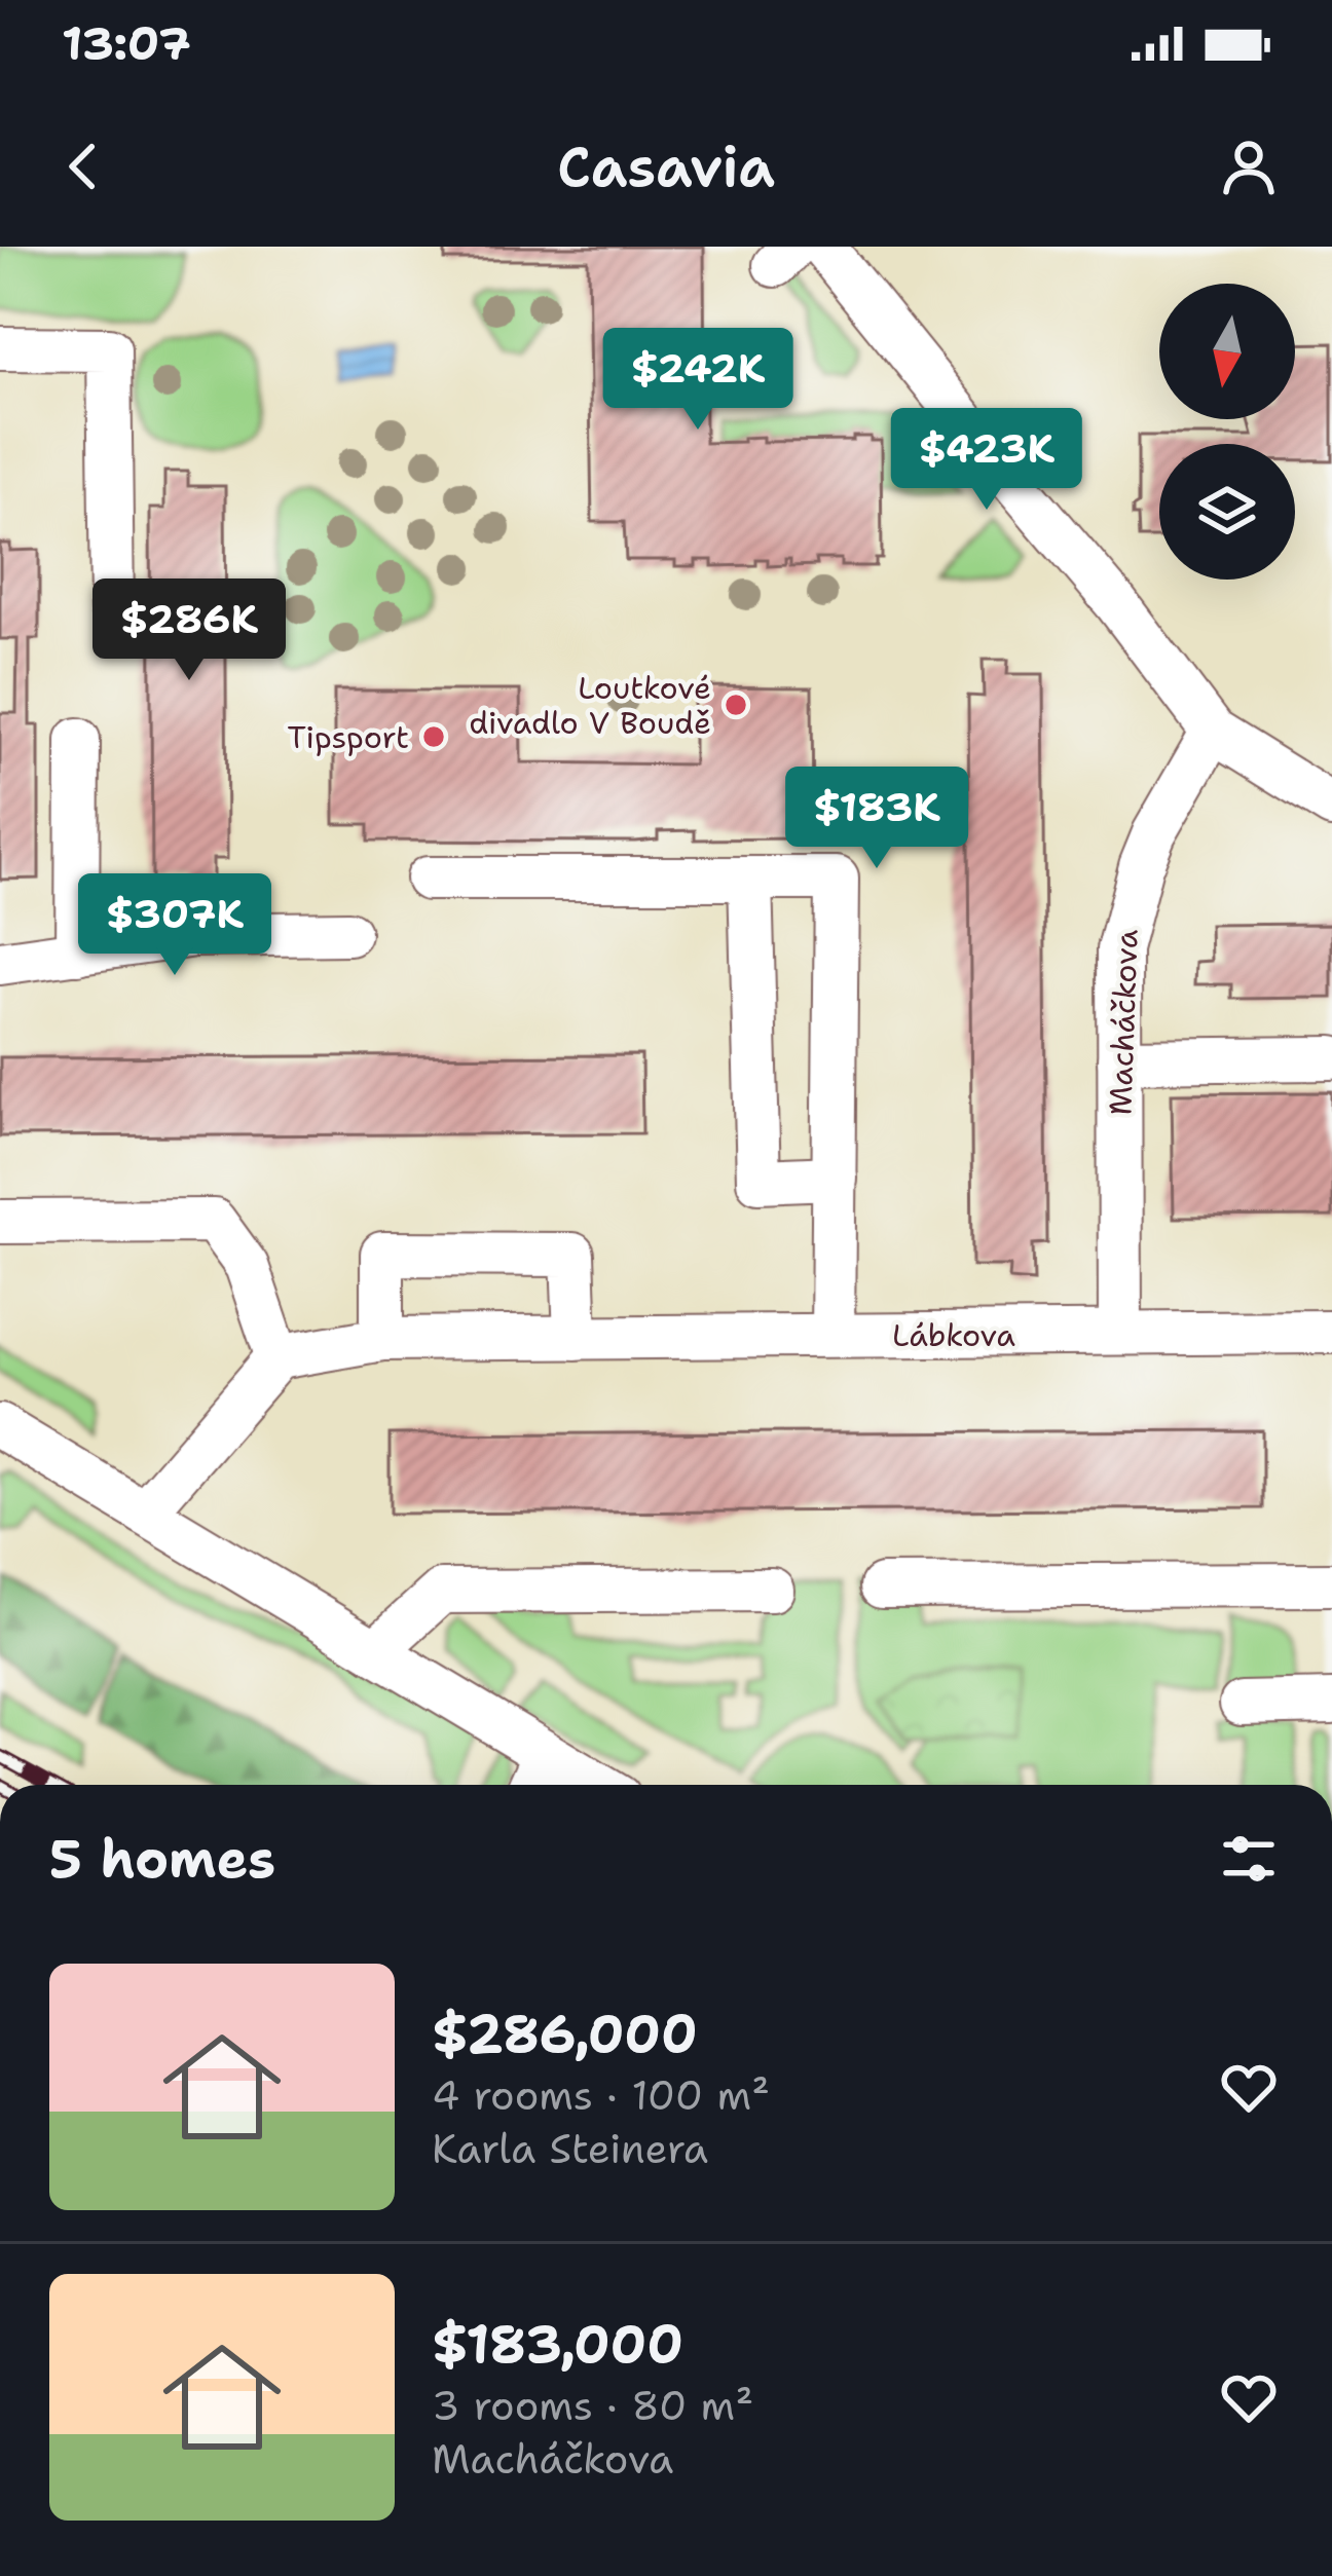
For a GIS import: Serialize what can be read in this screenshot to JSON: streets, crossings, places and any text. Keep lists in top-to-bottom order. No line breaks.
{"streets":{"street":["Macháčkova","Lábkova"]},"crossings":[["Macháčkova","Lábkova"]],"places":["Loutkové divadlo V Boudě","Tipsport"],"north":"bottom","page":{"status":"13:07","header":"Casavia","price":["$242K","$423K","$286K","$183K","$307K"],"heading":"5 homes","list":[{"name":"$286,000","note":"4 rooms · 100 m² · Karla Steinera"},{"name":"$183,000","note":"3 rooms · 80 m² · Macháčkova"}]}}
